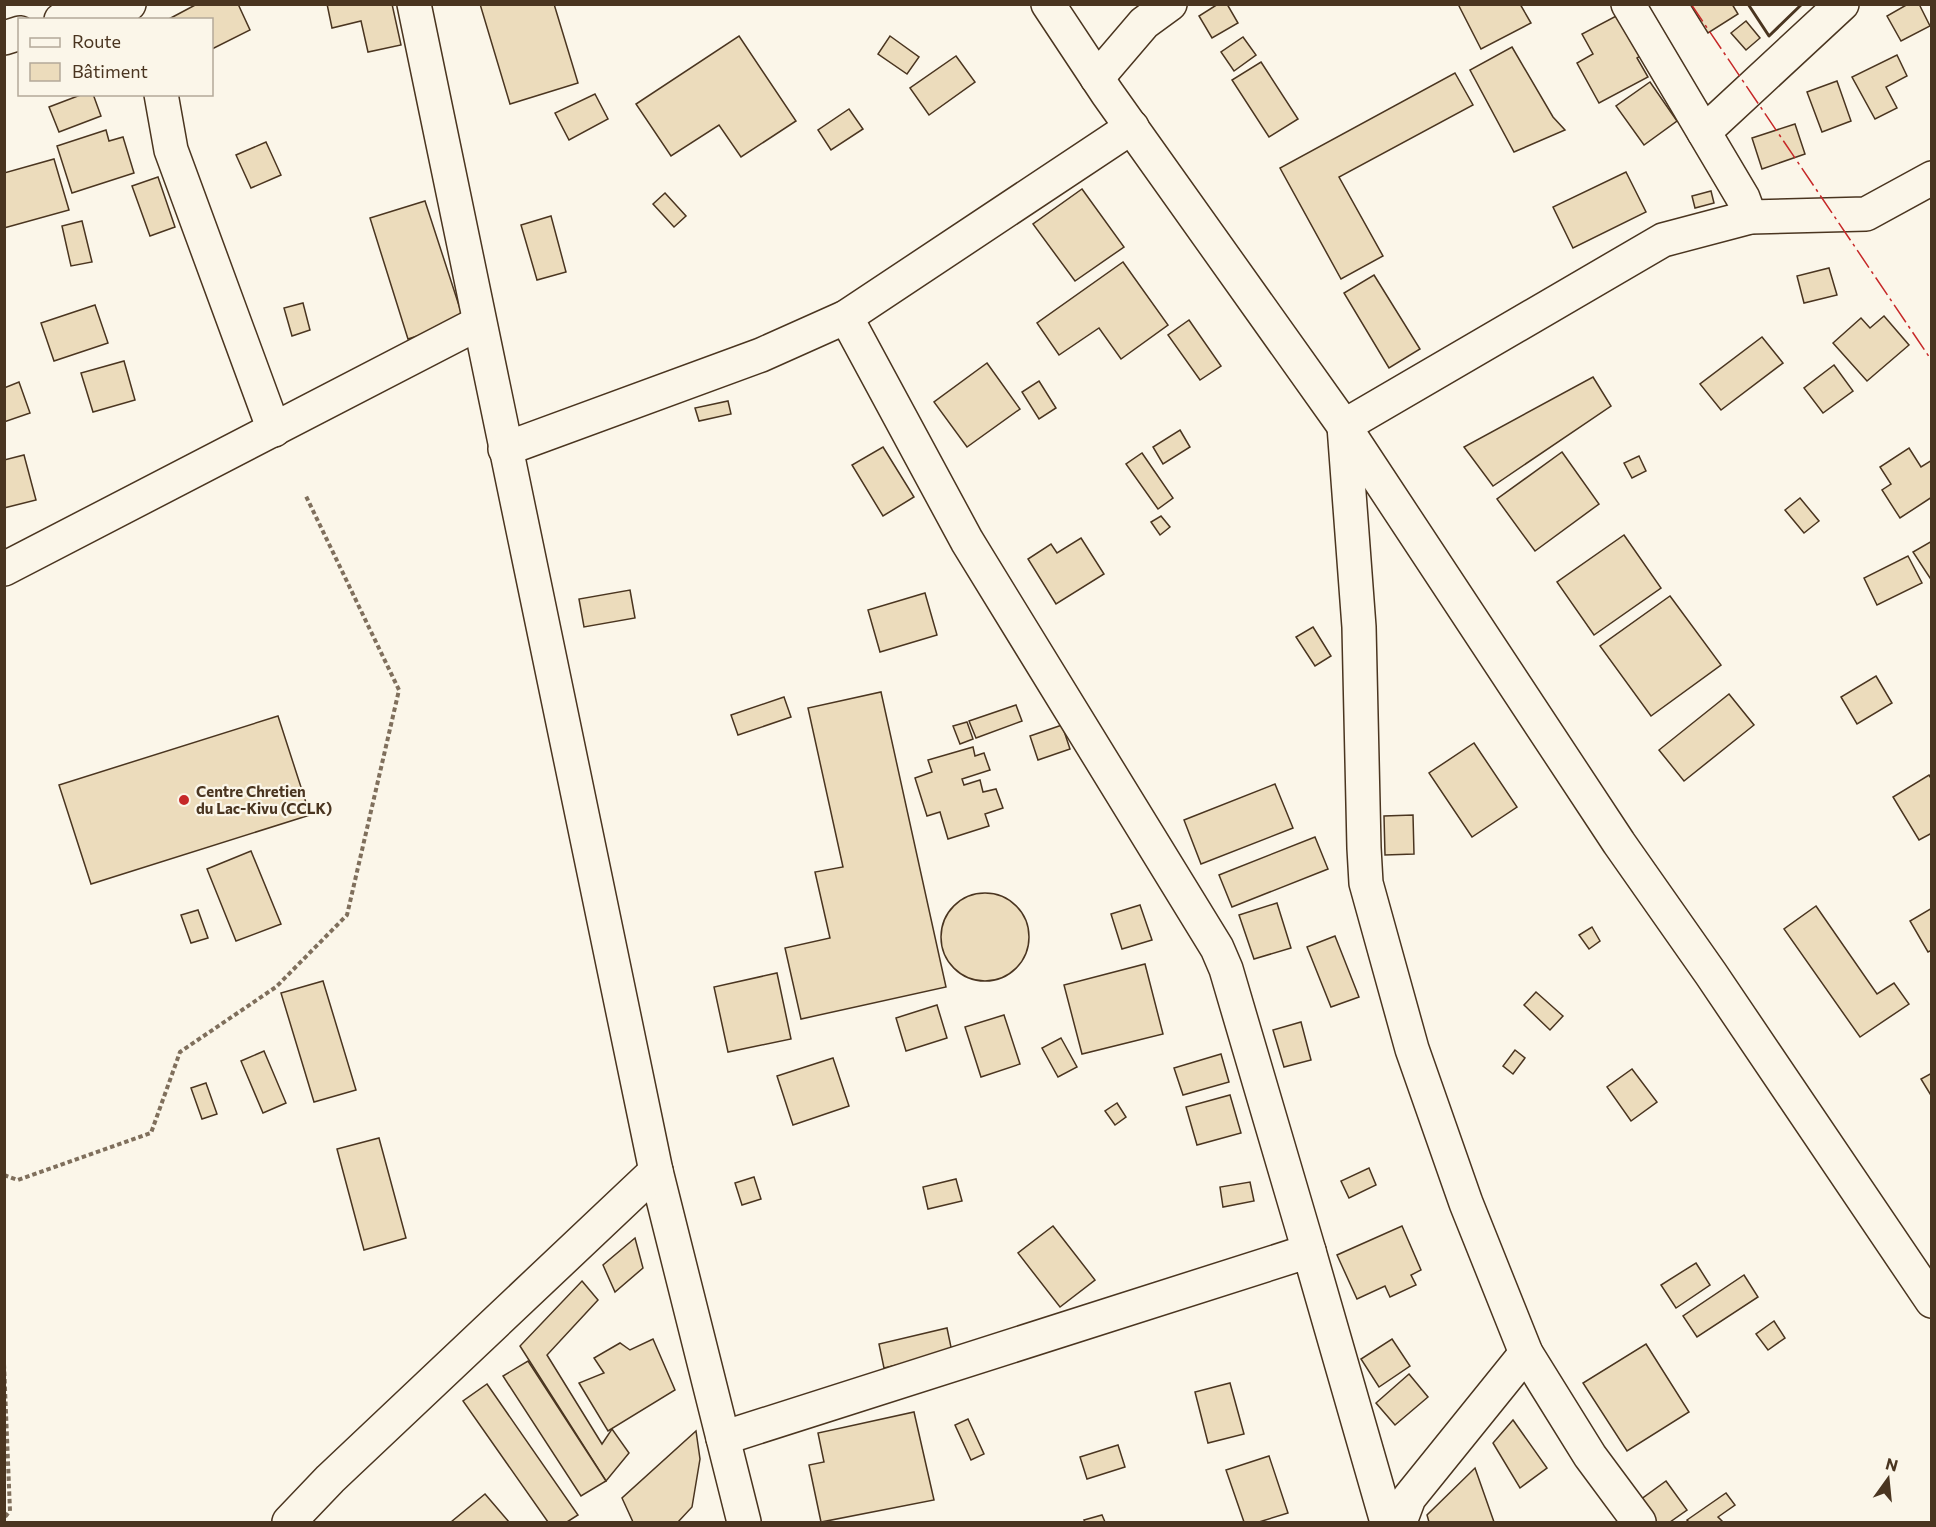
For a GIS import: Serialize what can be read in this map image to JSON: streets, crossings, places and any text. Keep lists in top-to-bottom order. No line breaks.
{"places":["Centre Chretien du Lac-Kivu (CCLK)"],"legend":["Route","Bâtiment"],"north":"top"}
